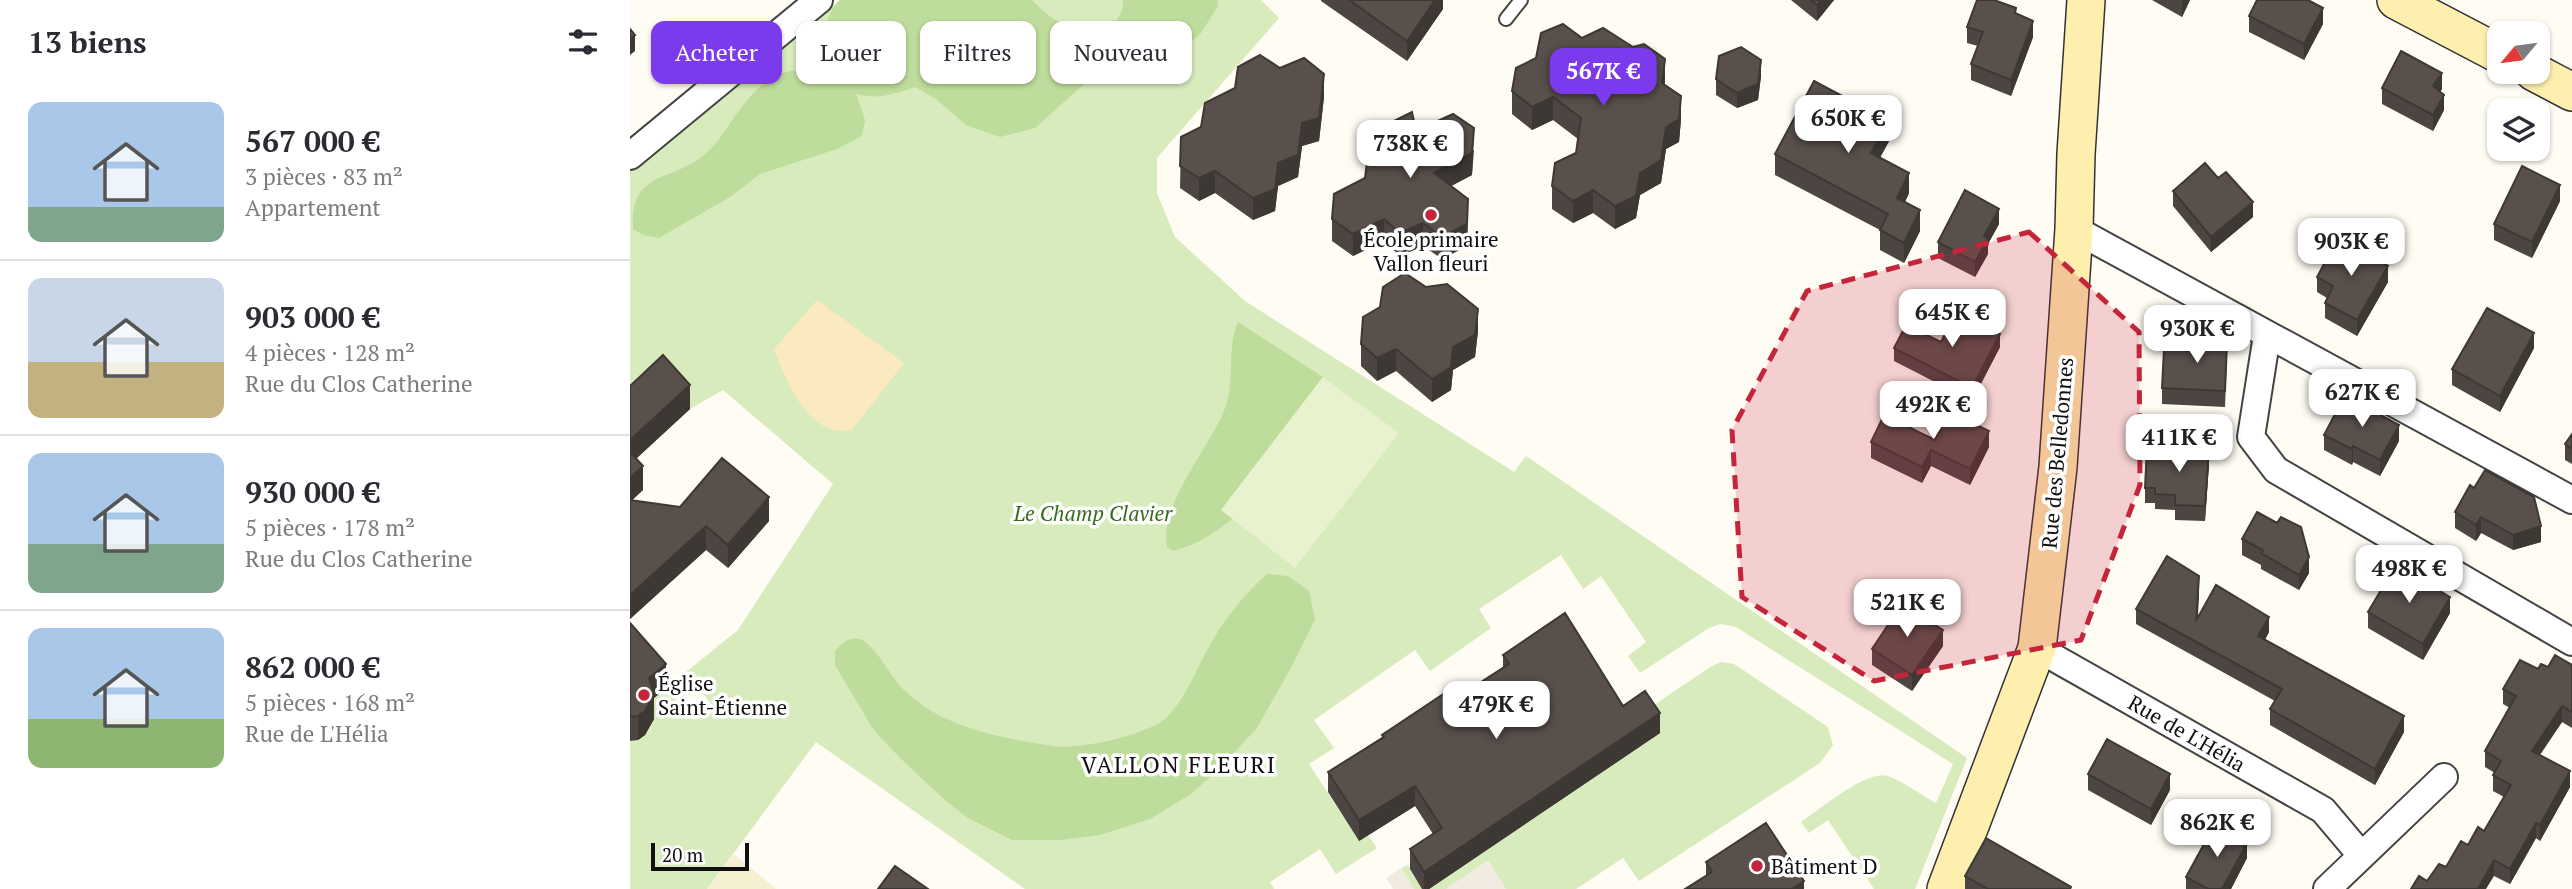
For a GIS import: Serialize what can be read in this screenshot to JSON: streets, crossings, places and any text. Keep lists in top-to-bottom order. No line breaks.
{"streets":{"main road":["Rue des Belledonnes"],"street":["Rue de L'Hélia"]},"crossings":[["Rue des Belledonnes","Rue de L'Hélia"]],"districts":["VALLON FLEURI"],"parks":["Le Champ Clavier"],"places":["École primaire Vallon fleuri","Église Saint-Étienne","Bâtiment D"],"scale_bar":"20 m","north":"bottom left","page":{"heading":"13 biens","chip":["Acheter","Louer","Filtres","Nouveau"],"price":["567K €","650K €","738K €","903K €","645K €","930K €","627K €","492K €","411K €","498K €","521K €","479K €","862K €"],"list":[{"name":"567 000 €","note":"3 pièces · 83 m² · Appartement"},{"name":"903 000 €","note":"4 pièces · 128 m² · Rue du Clos Catherine"},{"name":"930 000 €","note":"5 pièces · 178 m² · Rue du Clos Catherine"},{"name":"862 000 €","note":"5 pièces · 168 m² · Rue de L'Hélia"}],"scale":"20 m"}}
